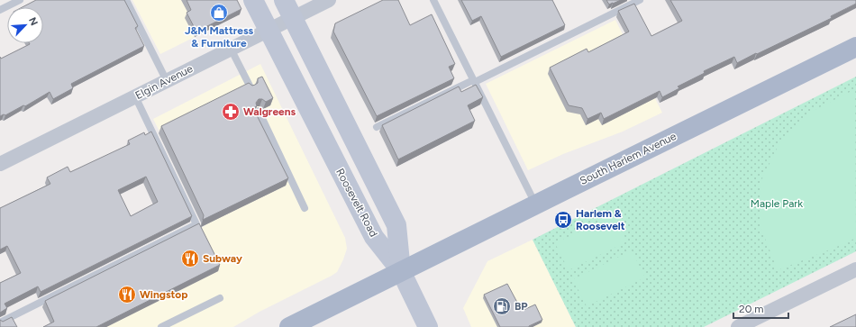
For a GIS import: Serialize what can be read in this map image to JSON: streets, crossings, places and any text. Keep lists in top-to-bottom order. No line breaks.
{"streets":{"main road":["South Harlem Avenue","Roosevelt Road"],"street":["Elgin Avenue"]},"crossings":[["Elgin Avenue","Roosevelt Road"],["South Harlem Avenue","Roosevelt Road"]],"parks":["Maple Park"],"places":{"shop":["J&M Mattress & Furniture"],"pharmacy":["Walgreens"],"bus stop":["Harlem & Roosevelt"],"restaurant":["Subway","Wingstop"],"fuel station":["BP"]},"scale_bar":"20 m","north":"top right"}
